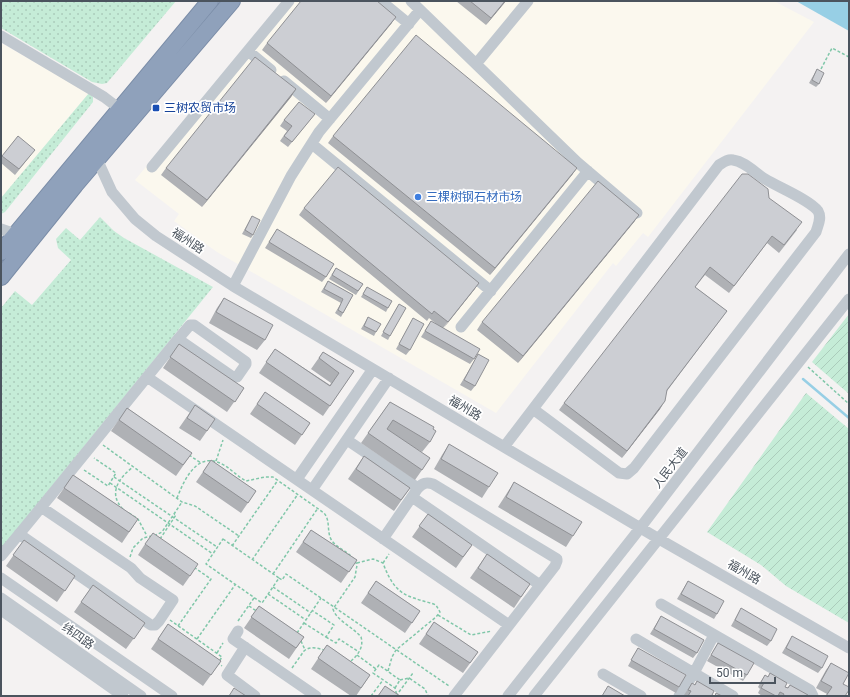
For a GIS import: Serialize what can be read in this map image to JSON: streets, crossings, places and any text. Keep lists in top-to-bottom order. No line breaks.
{"streets":{"street":["福州路","人民大道","纬四路"]},"crossings":[["福州路","人民大道"]],"places":{"transit":["三树农贸市场"],"other":["三棵树钢石材市场"]},"scale_bar":"50 m"}
